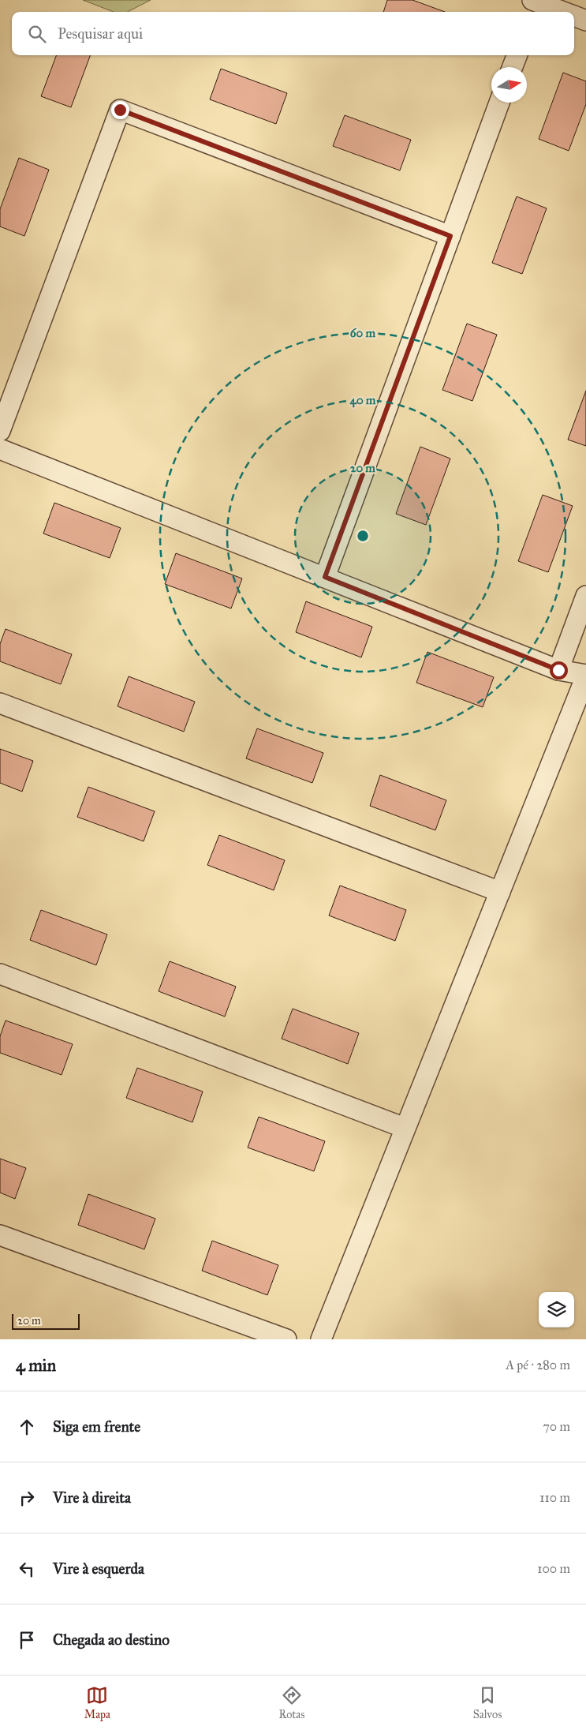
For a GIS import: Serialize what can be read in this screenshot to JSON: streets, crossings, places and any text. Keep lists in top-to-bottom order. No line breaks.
{"scale_bar":"20 m","north":"right","page":{"search":"Pesquisar aqui","scale":"20 m","heading":["4 min","A pé · 280 m"],"list":[["Siga em frente","70 m"],["Vire à direita","110 m"],["Vire à esquerda","100 m"],"Chegada ao destino"],"nav":["Mapa","Rotas","Salvos"]},"rings":["60 m","40 m","20 m"]}
